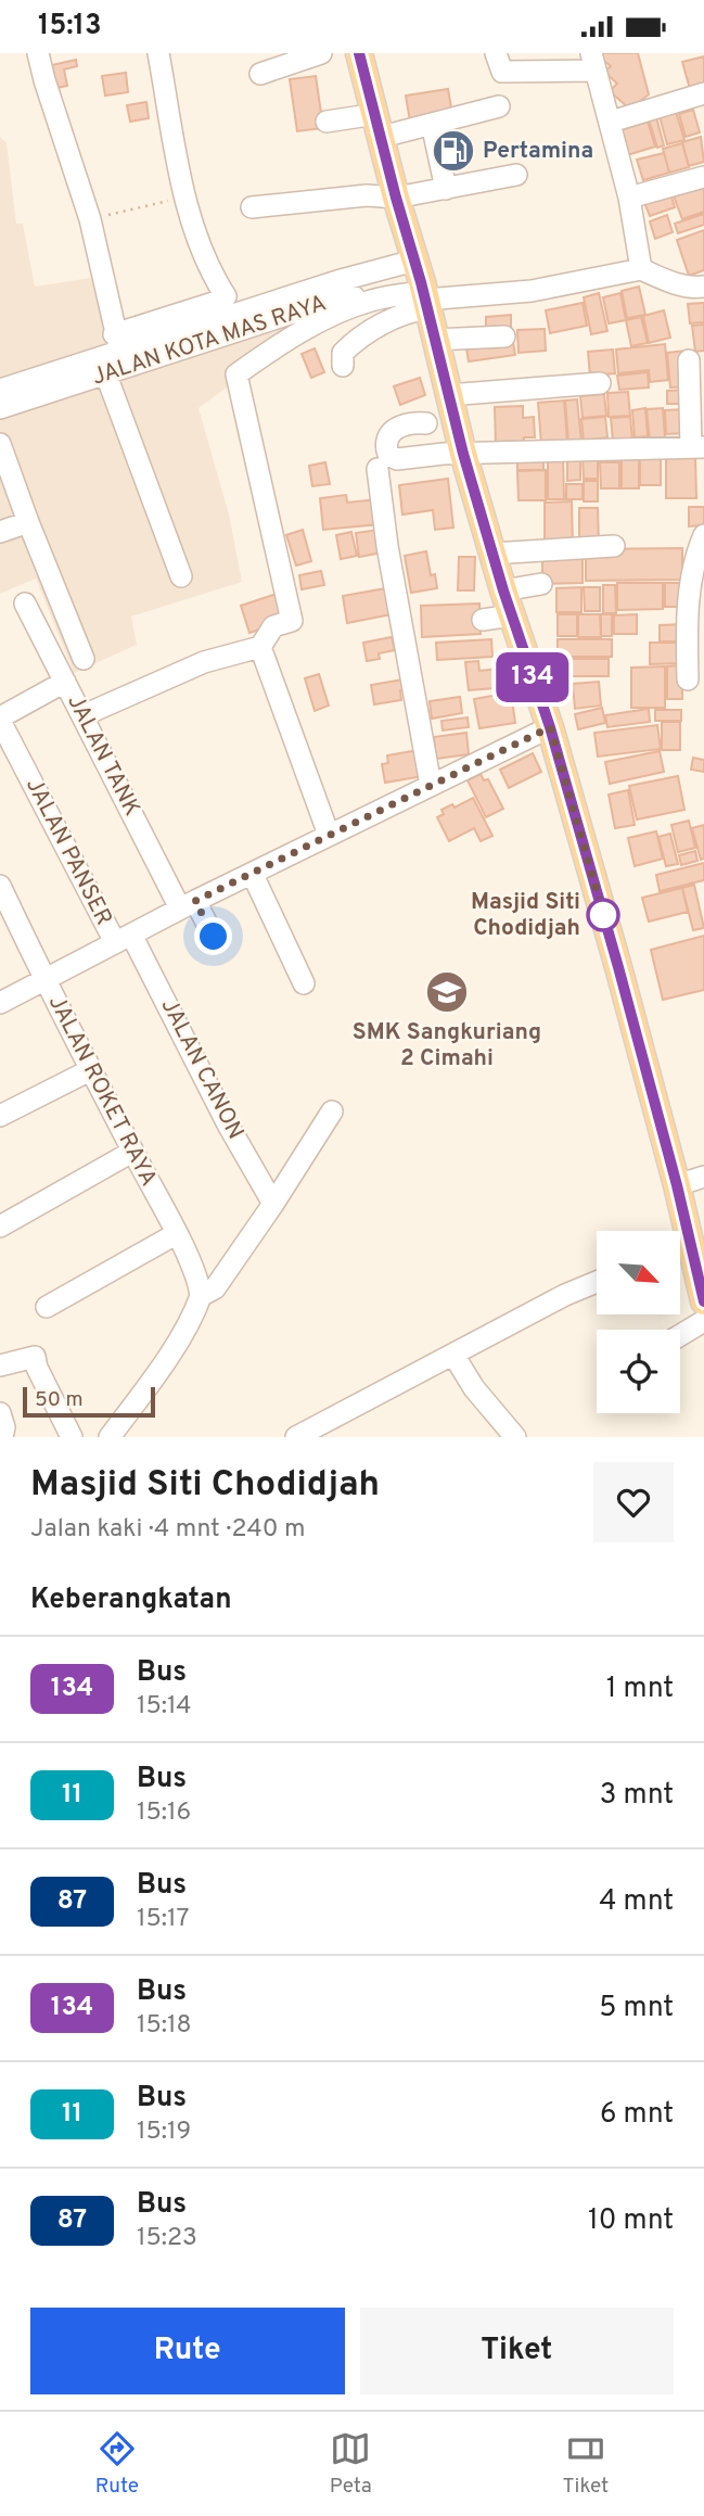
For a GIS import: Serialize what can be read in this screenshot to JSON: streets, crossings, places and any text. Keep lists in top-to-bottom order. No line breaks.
{"streets":{"street":["JALAN KOTA MAS RAYA","JALAN TANK","JALAN PANSER","JALAN CANON","JALAN ROKET RAYA"]},"crossings":[["JALAN PANSER","JALAN CANON"]],"places":{"fuel station":["Pertamina"],"other":["Masjid Siti Chodidjah"],"school or university":["SMK Sangkuriang 2 Cimahi"]},"lines":["bus line 134"],"scale_bar":"50 m","north":"bottom right","page":{"status":"15:13","on_map":"134","scale":"50 m","heading":[["Masjid Siti Chodidjah","Jalan kaki · 4 mnt · 240 m"],"Keberangkatan"],"list":[{"mark":"134","name":"Bus","note":"15:14","value":"1 mnt"},{"mark":"11","name":"Bus","note":"15:16","value":"3 mnt"},{"mark":"87","name":"Bus","note":"15:17","value":"4 mnt"},{"mark":"134","name":"Bus","note":"15:18","value":"5 mnt"},{"mark":"11","name":"Bus","note":"15:19","value":"6 mnt"},{"mark":"87","name":"Bus","note":"15:23","value":"10 mnt"}],"buttons":["Rute","Tiket"],"tabs":["Rute","Peta","Tiket"]}}
